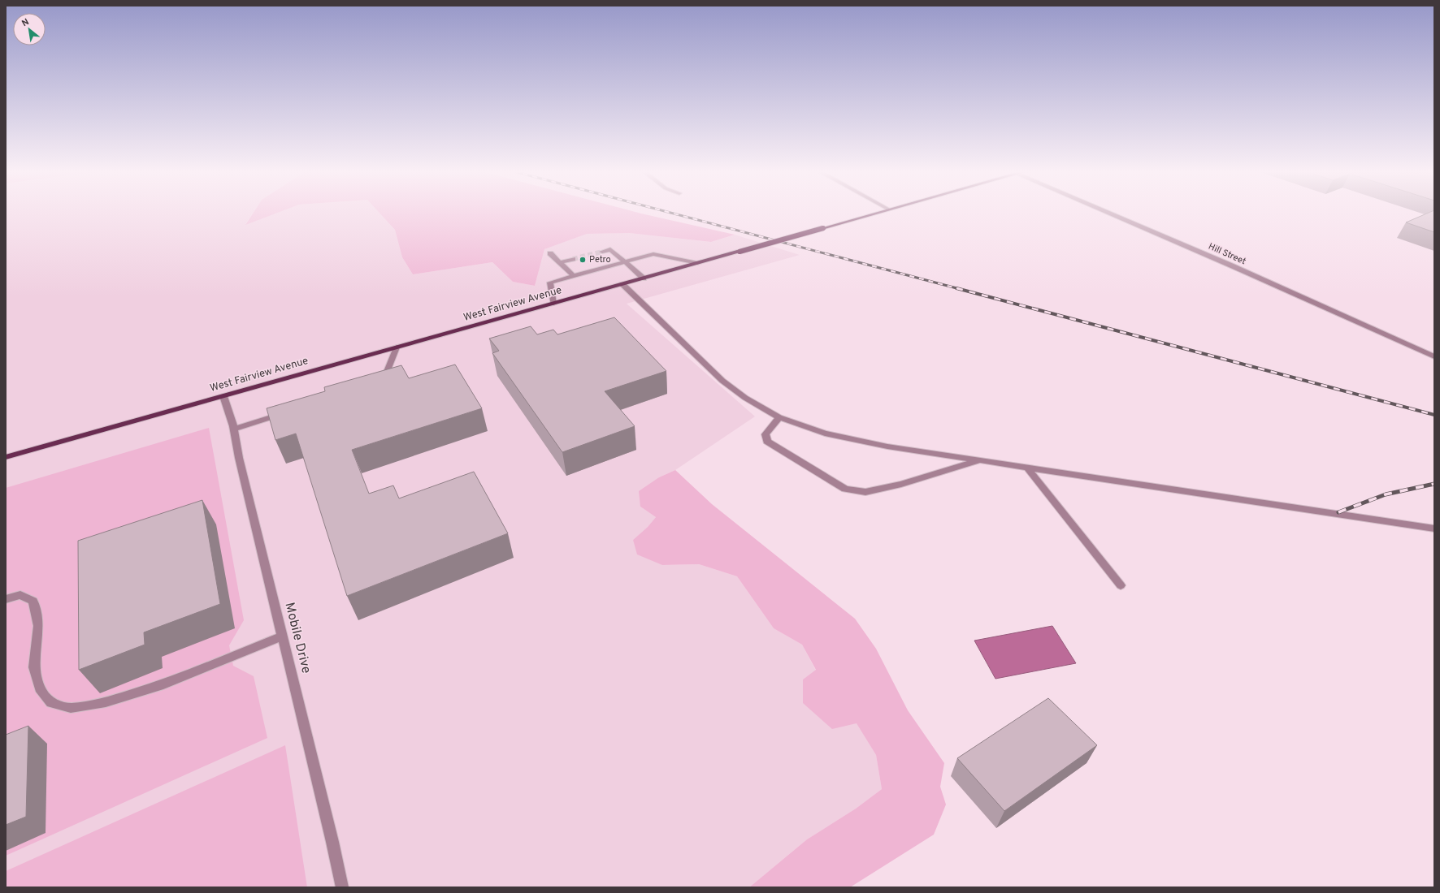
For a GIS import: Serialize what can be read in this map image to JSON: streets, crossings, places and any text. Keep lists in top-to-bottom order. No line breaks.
{"streets":{"main road":["West Fairview Avenue"],"street":["Hill Street","Mobile Drive"]},"crossings":[["West Fairview Avenue","Mobile Drive"]],"places":["Petro"],"north":"top left"}
